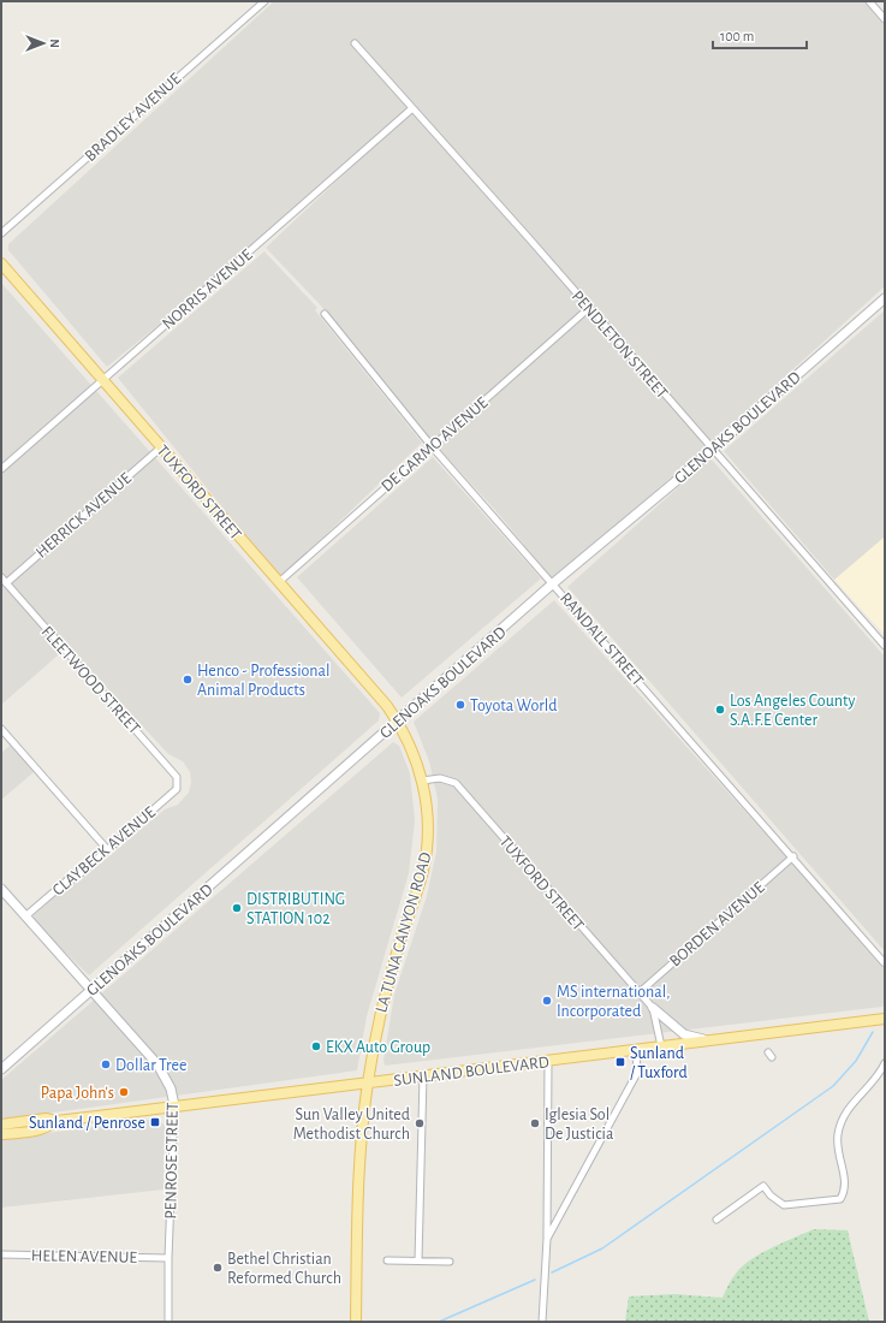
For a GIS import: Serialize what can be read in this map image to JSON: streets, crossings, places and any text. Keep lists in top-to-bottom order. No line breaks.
{"streets":{"main road":["GLENOAKS BOULEVARD","TUXFORD STREET","LA TUNA CANYON ROAD","SUNLAND BOULEVARD","PENROSE STREET"],"street":["BRADLEY AVENUE","NORRIS AVENUE","PENDLETON STREET","DE GARMO AVENUE","HERRICK AVENUE","RANDALL STREET","FLEETWOOD STREET","CLAYBECK AVENUE","BORDEN AVENUE","HELEN AVENUE"]},"crossings":[["NORRIS AVENUE","PENDLETON STREET"],["NORRIS AVENUE","TUXFORD STREET"],["PENDLETON STREET","GLENOAKS BOULEVARD"],["PENDLETON STREET","DE GARMO AVENUE"],["GLENOAKS BOULEVARD","TUXFORD STREET"],["GLENOAKS BOULEVARD","RANDALL STREET"],["GLENOAKS BOULEVARD","LA TUNA CANYON ROAD"],["GLENOAKS BOULEVARD","PENROSE STREET"],["DE GARMO AVENUE","TUXFORD STREET"],["DE GARMO AVENUE","RANDALL STREET"],["TUXFORD STREET","HERRICK AVENUE"],["TUXFORD STREET","BORDEN AVENUE"],["TUXFORD STREET","LA TUNA CANYON ROAD"],["TUXFORD STREET","SUNLAND BOULEVARD"],["HERRICK AVENUE","FLEETWOOD STREET"],["RANDALL STREET","BORDEN AVENUE"],["FLEETWOOD STREET","CLAYBECK AVENUE"],["CLAYBECK AVENUE","PENROSE STREET"],["LA TUNA CANYON ROAD","SUNLAND BOULEVARD"],["SUNLAND BOULEVARD","PENROSE STREET"],["PENROSE STREET","HELEN AVENUE"]],"places":{"other":["Henco - Professional Animal Products","Toyota World","Los Angeles County S.A.F.E Center","DISTRIBUTING STATION 102","MS international, Incorporated","EKX Auto Group","Dollar Tree","Papa John's","Sun Valley United Methodist Church","Iglesia Sol De Justicia","Bethel Christian Reformed Church"],"transit":["Sunland / Tuxford","Sunland / Penrose"]},"scale_bar":"100 m","north":"right"}
